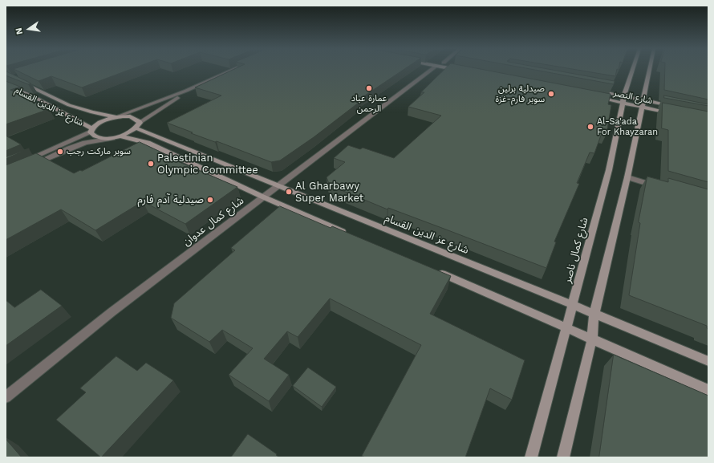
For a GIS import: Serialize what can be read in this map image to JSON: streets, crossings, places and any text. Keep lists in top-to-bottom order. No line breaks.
{"streets":{"main road":["شارع النصر","شارع عز الدين القسام","شارع كمال ناصر"],"street":["شارع كمال عدوان"]},"crossings":[["شارع النصر","شارع كمال ناصر"],["شارع عز الدين القسام","شارع كمال عدوان"],["شارع عز الدين القسام","شارع كمال ناصر"]],"places":["عمارة عباد الرحمن","صيدلية برلين سوبر فارم-غزة","Al-Sa'ada For Khayzaran","سوبر ماركت رجب","Palestinian Olympic Committee","Al Gharbawy Super Market","صيدلية آدم فارم"],"north":"left"}
